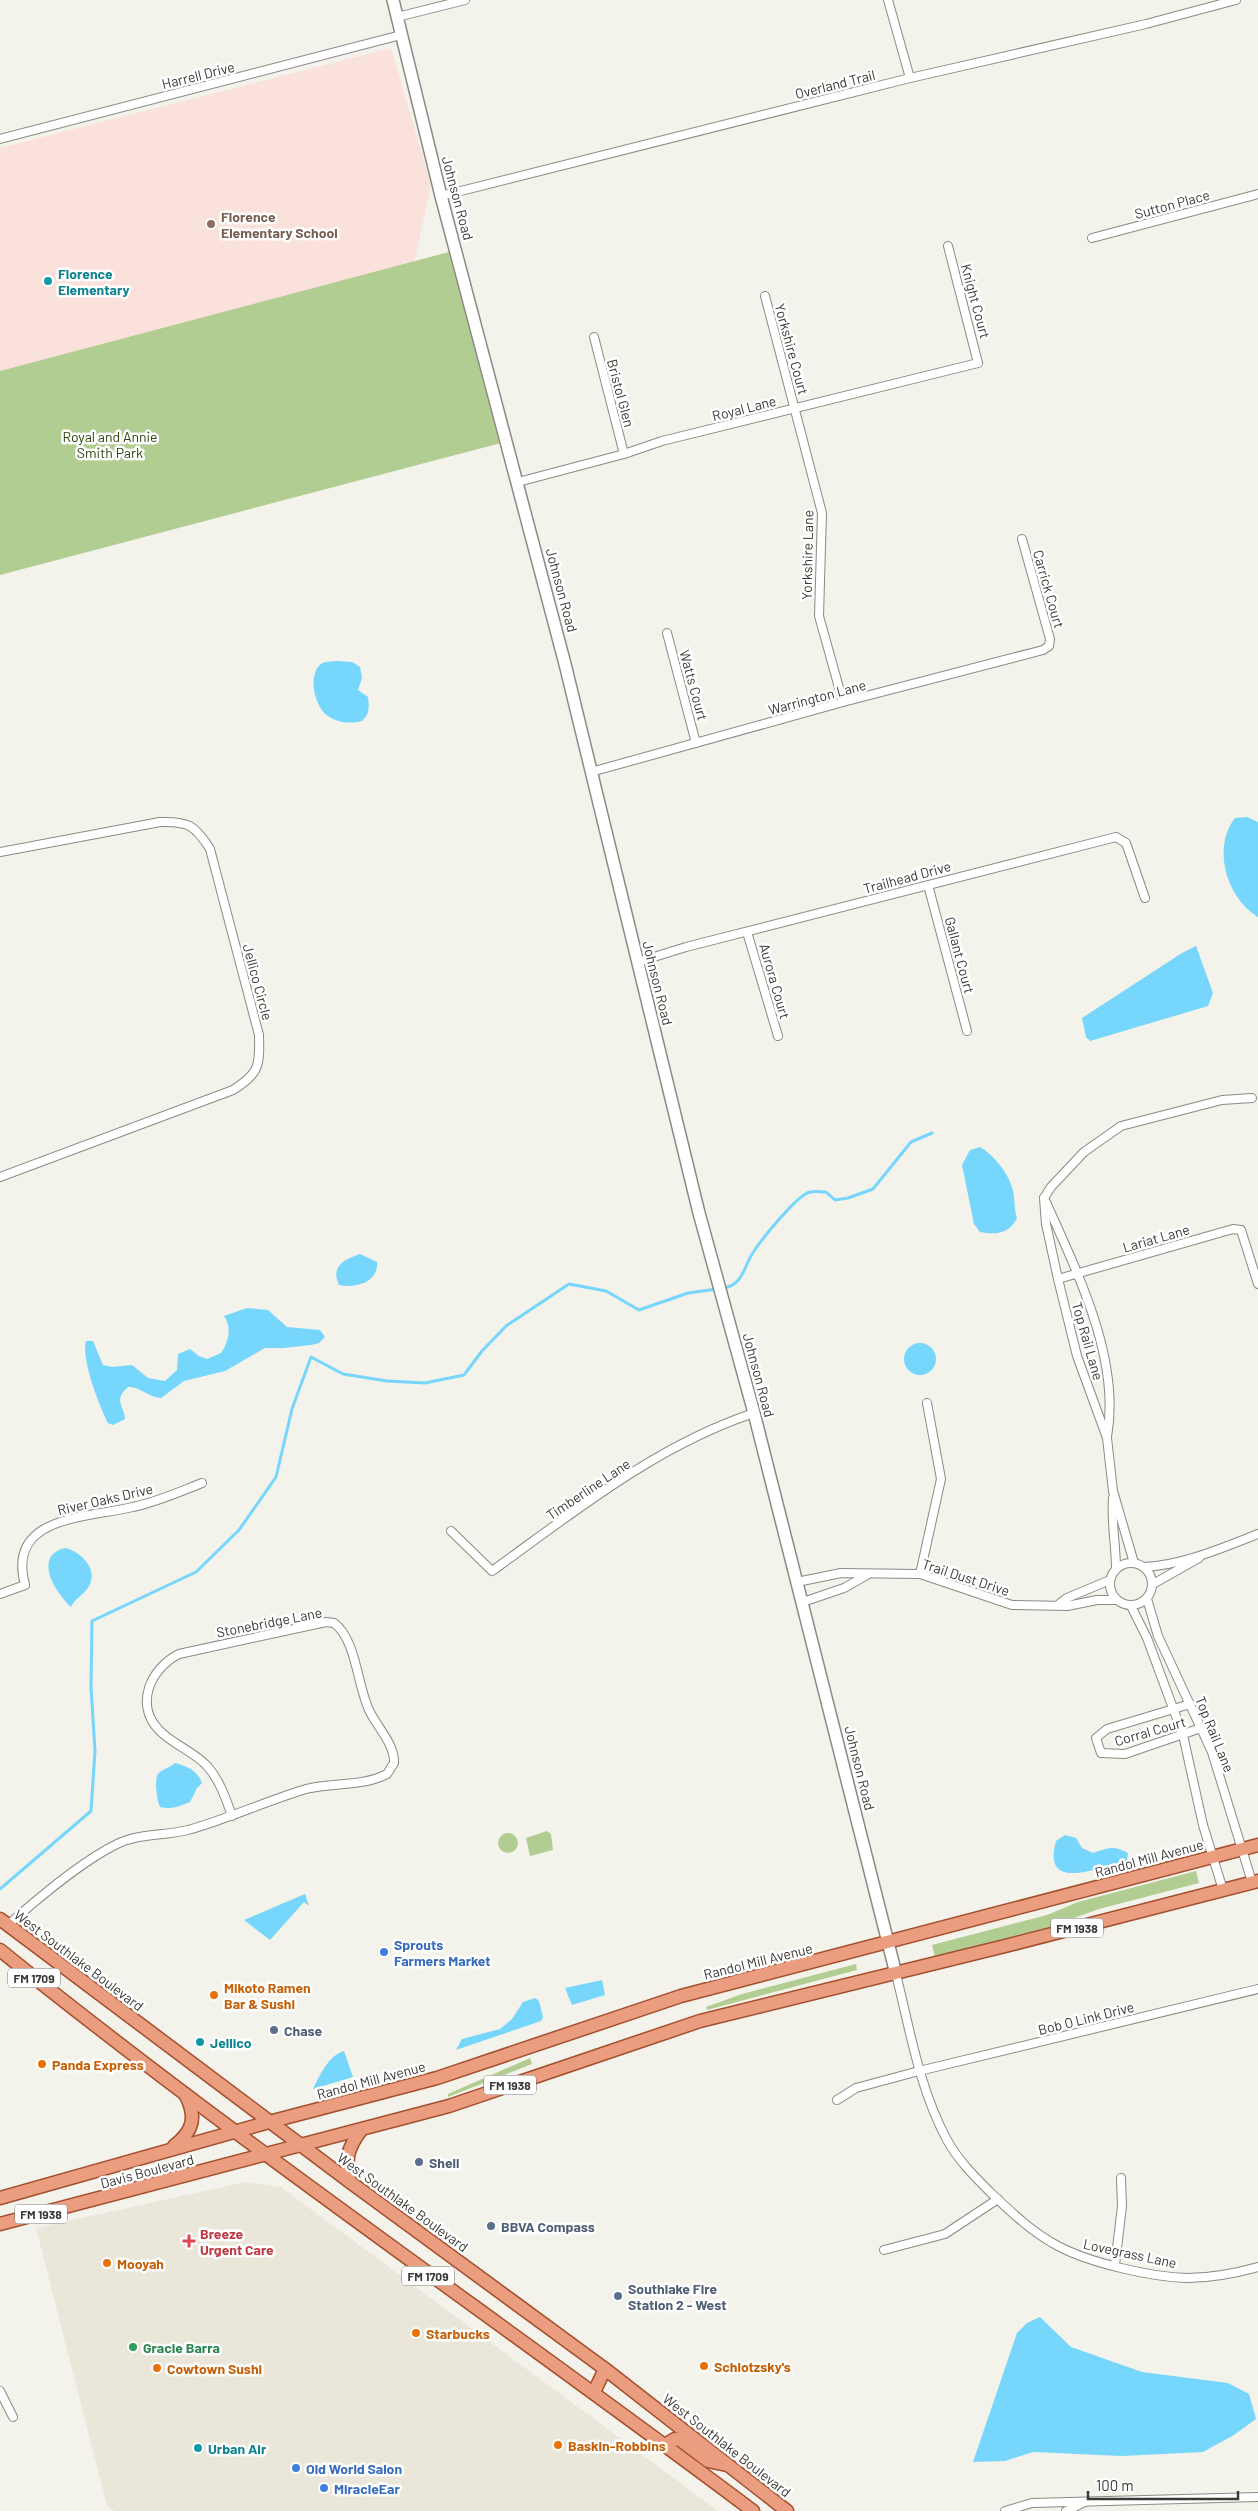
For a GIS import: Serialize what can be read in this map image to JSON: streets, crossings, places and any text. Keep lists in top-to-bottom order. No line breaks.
{"streets":{"main road":["Randol Mill Avenue","FM 1938","West Southlake Boulevard","FM 1709","Davis Boulevard"],"street":["Harrell Drive","Overland Trail","Johnson Road","Sutton Place","Knight Court","Yorkshire Court","Bristol Glen","Royal Lane","Yorkshire Lane","Carrick Court","Watts Court","Warrington Lane","Trailhead Drive","Gallant Court","Aurora Court","Jellico Circle","Lariat Lane","Top Rail Lane","Timberline Lane","River Oaks Drive","Trail Dust Drive","Stonebridge Lane","Corral Court","Bob O Link Drive","Lovegrass Lane"]},"crossings":[["Harrell Drive","Johnson Road"],["Overland Trail","Johnson Road"],["Johnson Road","Royal Lane"],["Johnson Road","Warrington Lane"],["Johnson Road","Trailhead Drive"],["Johnson Road","Timberline Lane"],["Johnson Road","Trail Dust Drive"],["Johnson Road","Randol Mill Avenue"],["Johnson Road","FM 1938"],["Johnson Road","Lovegrass Lane"],["Knight Court","Royal Lane"],["Yorkshire Court","Royal Lane"],["Yorkshire Court","Yorkshire Lane"],["Bristol Glen","Royal Lane"],["Royal Lane","Yorkshire Lane"],["Yorkshire Lane","Warrington Lane"],["Carrick Court","Warrington Lane"],["Watts Court","Warrington Lane"],["Trailhead Drive","Gallant Court"],["Trailhead Drive","Aurora Court"],["Lariat Lane","Top Rail Lane"],["Top Rail Lane","Trail Dust Drive"],["Top Rail Lane","Corral Court"],["Top Rail Lane","Randol Mill Avenue"],["Top Rail Lane","FM 1938"],["Stonebridge Lane","West Southlake Boulevard"],["Randol Mill Avenue","West Southlake Boulevard"],["Randol Mill Avenue","Davis Boulevard"],["FM 1938","West Southlake Boulevard"],["FM 1938","Davis Boulevard"],["FM 1938","Lovegrass Lane"],["West Southlake Boulevard","Davis Boulevard"],["FM 1709","Davis Boulevard"],["Bob O Link Drive","Lovegrass Lane"]],"parks":["Royal and Annie Smith Park"],"places":{"other":["Florence Elementary School","Florence Elementary","Sprouts Farmers Market","Mikoto Ramen Bar & Sushi","Chase","Jellico","Panda Express","Shell","BBVA Compass","Mooyah","Southlake Fire Station 2 - West","Starbucks","Gracie Barra","Schlotzsky's","Cowtown Sushi","Baskin-Robbins","Urban Air","Old World Salon","MiracleEar"],"health":["Breeze Urgent Care"]},"scale_bar":"100 m"}
